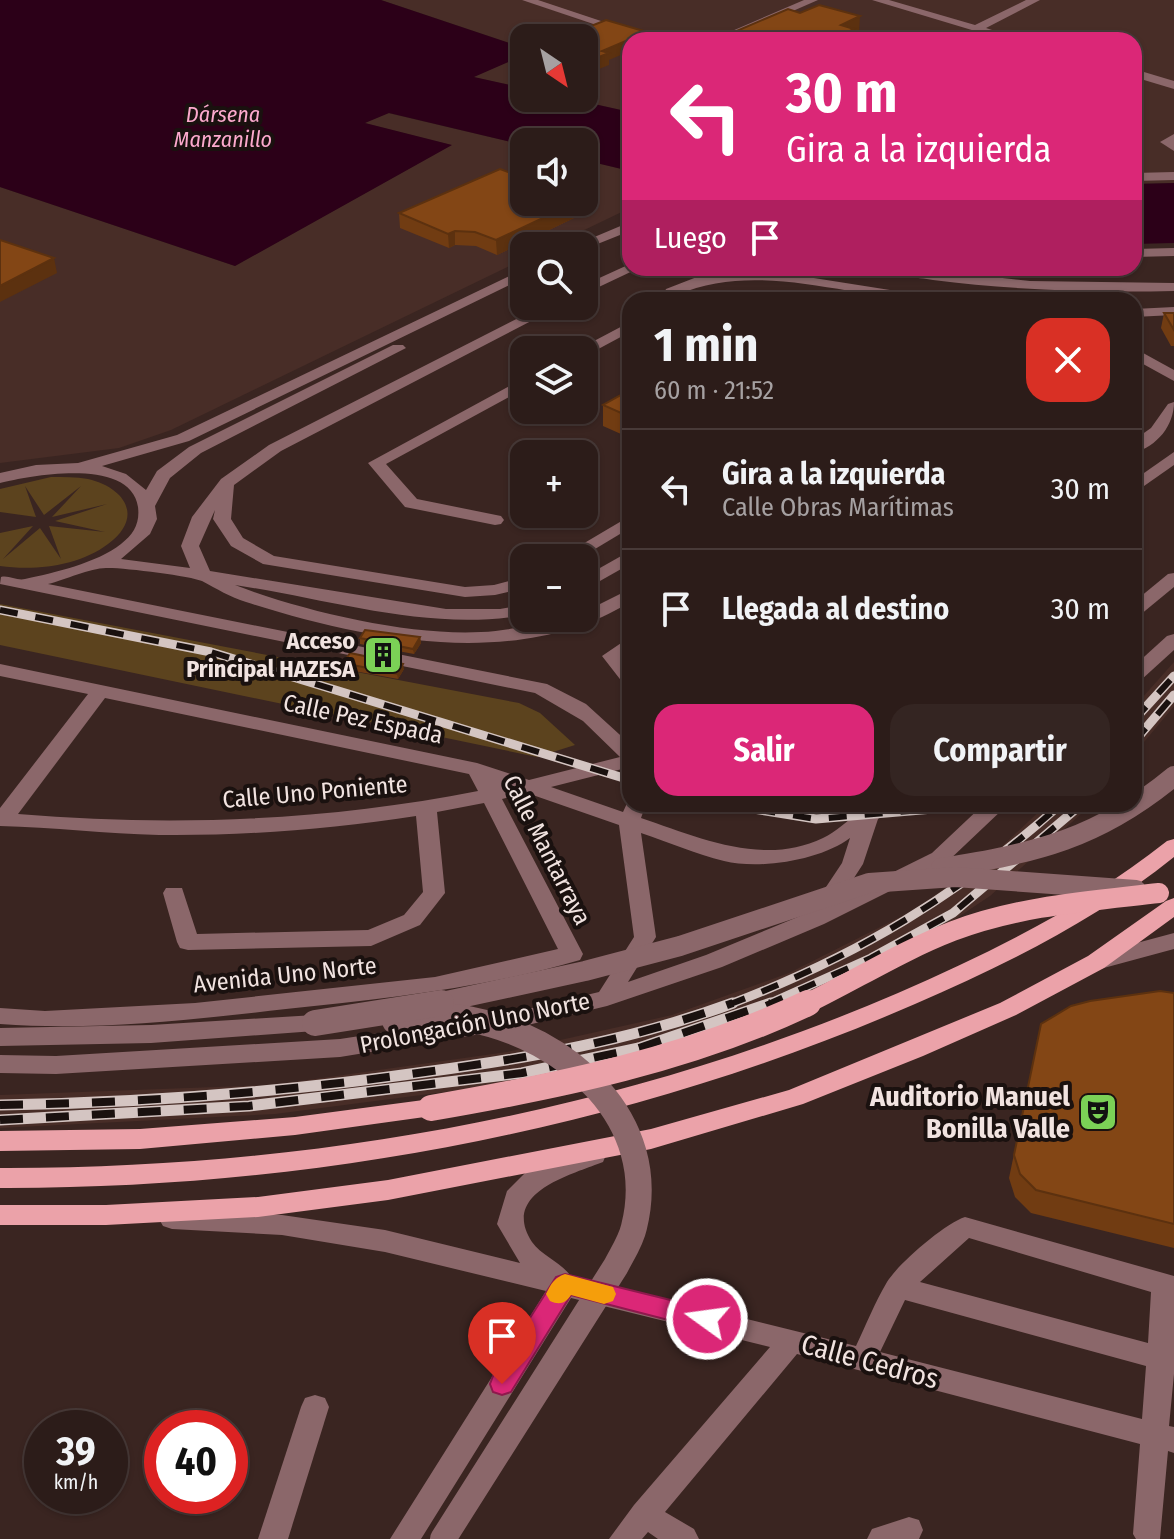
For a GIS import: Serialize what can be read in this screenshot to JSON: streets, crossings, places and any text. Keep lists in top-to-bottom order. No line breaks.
{"streets":{"street":["Calle Pez Espada","Calle Uno Poniente","Calle Mantarraya","Avenida Uno Norte","Prolongación Uno Norte","Calle Cedros"]},"crossings":[["Calle Pez Espada","Calle Uno Poniente"],["Calle Pez Espada","Calle Mantarraya"],["Calle Uno Poniente","Calle Mantarraya"],["Calle Mantarraya","Avenida Uno Norte"]],"water":["Dársena Manzanillo"],"places":{"building":["Acceso Principal HAZESA"],"theatre":["Auditorio Manuel Bonilla Valle"]},"north":"bottom right","page":{"map_buttons":["+","−"],"turn":["30 m","Gira a la izquierda"],"then":"Luego","heading":["1 min","60 m · 21:52"],"list":[{"name":"Gira a la izquierda","note":"Calle Obras Marítimas","value":"30 m"},{"name":"Llegada al destino","value":"30 m"}],"buttons":["Salir","Compartir"],"speed":"39 km/h","limit":"40"}}
